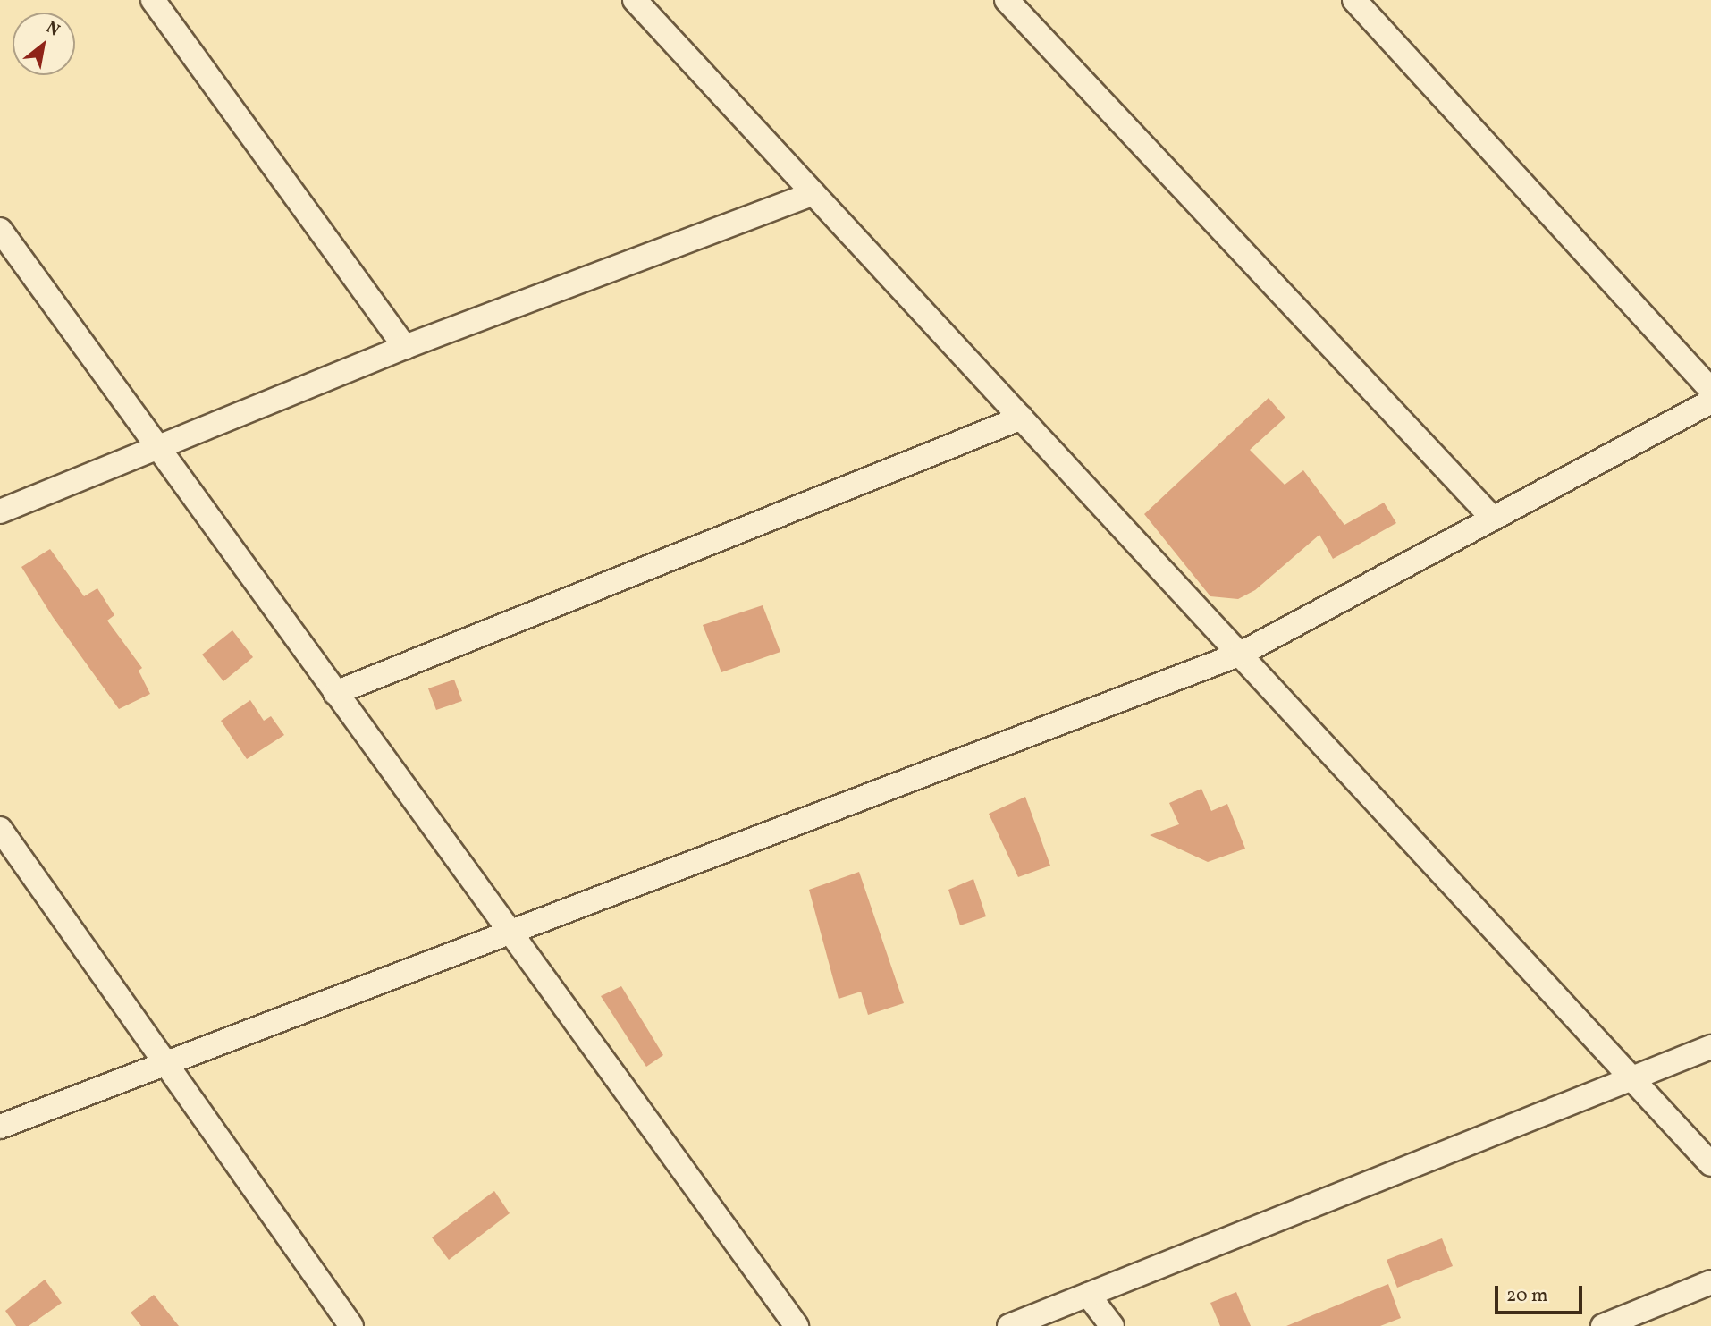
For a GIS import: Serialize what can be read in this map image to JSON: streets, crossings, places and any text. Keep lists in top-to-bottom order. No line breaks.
{"scale_bar":"20 m","north":"top right"}
